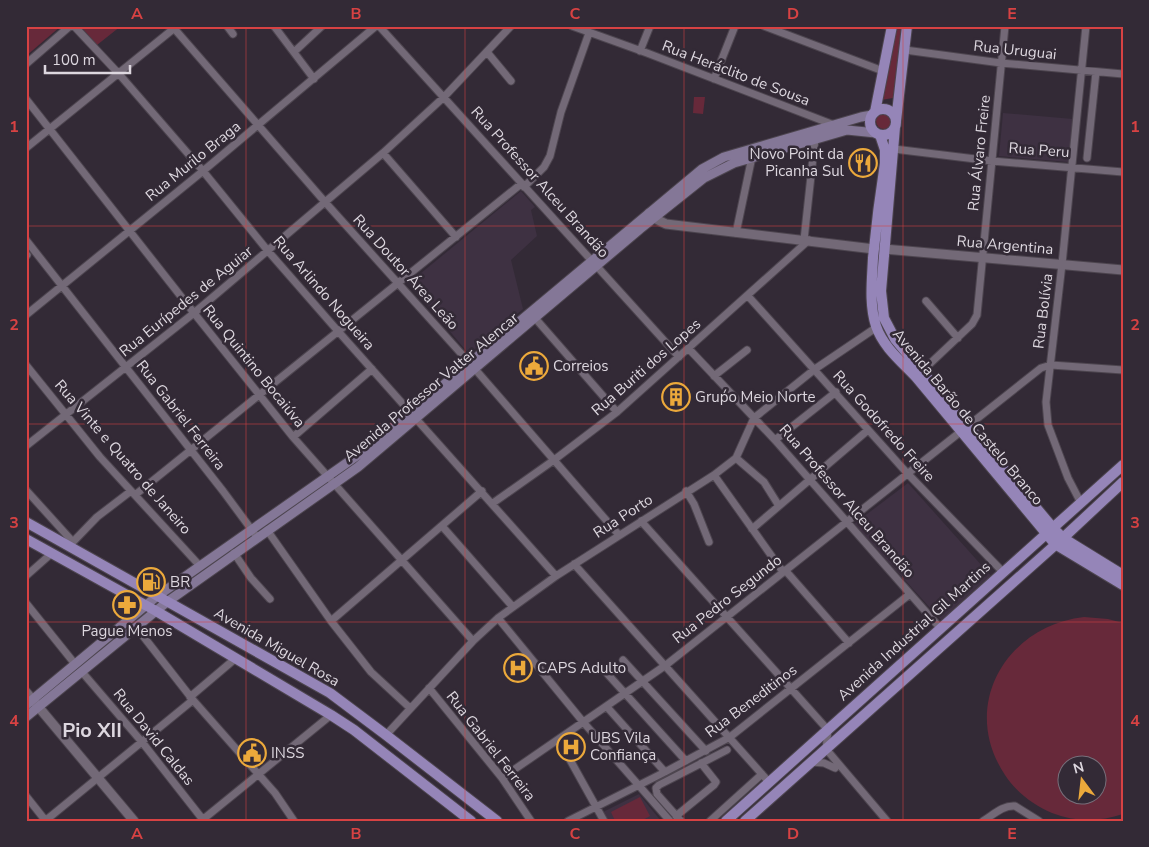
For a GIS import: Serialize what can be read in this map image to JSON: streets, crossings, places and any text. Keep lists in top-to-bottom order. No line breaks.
{"streets":{"main road":["Avenida Professor Valter Alencar","Avenida Barão de Castelo Branco","Avenida Industrial Gil Martins","Avenida Miguel Rosa"],"street":["Rua Uruguai","Rua Heráclito de Sousa","Rua Peru","Rua Álvaro Freire","Rua Murilo Braga","Rua Professor Alceu Brandão","Rua Argentina","Rua Doutor Área Leão","Rua Arlindo Nogueira","Rua Eurípedes de Aguiar","Rua Bolívia","Rua Quintino Bocaiúva","Rua Buriti dos Lopes","Rua Gabriel Ferreira","Rua Godofredo Freire","Rua Vinte e Quatro de Janeiro","Rua Porto","Rua Pedro Segundo","Rua Beneditinos","Rua David Caldas"]},"crossings":[["Rua Uruguai","Rua Álvaro Freire"],["Rua Uruguai","Rua Bolívia"],["Rua Uruguai","Avenida Barão de Castelo Branco"],["Rua Heráclito de Sousa","Avenida Professor Valter Alencar"],["Rua Peru","Rua Álvaro Freire"],["Rua Peru","Rua Bolívia"],["Rua Peru","Avenida Barão de Castelo Branco"],["Rua Álvaro Freire","Rua Argentina"],["Rua Álvaro Freire","Avenida Barão de Castelo Branco"],["Rua Murilo Braga","Rua Professor Alceu Brandão"],["Rua Murilo Braga","Rua Doutor Área Leão"],["Rua Murilo Braga","Rua Arlindo Nogueira"],["Rua Murilo Braga","Rua Quintino Bocaiúva"],["Rua Murilo Braga","Rua Gabriel Ferreira"],["Rua Professor Alceu Brandão","Rua Eurípedes de Aguiar"],["Rua Professor Alceu Brandão","Rua Buriti dos Lopes"],["Rua Professor Alceu Brandão","Avenida Professor Valter Alencar"],["Rua Professor Alceu Brandão","Rua Porto"],["Rua Professor Alceu Brandão","Rua Pedro Segundo"],["Rua Professor Alceu Brandão","Avenida Industrial Gil Martins"],["Rua Professor Alceu Brandão","Rua Beneditinos"],["Rua Argentina","Rua Bolívia"],["Rua Argentina","Rua Buriti dos Lopes"],["Rua Argentina","Avenida Professor Valter Alencar"],["Rua Argentina","Avenida Barão de Castelo Branco"],["Rua Doutor Área Leão","Rua Eurípedes de Aguiar"],["Rua Doutor Área Leão","Rua Buriti dos Lopes"],["Rua Doutor Área Leão","Avenida Professor Valter Alencar"],["Rua Doutor Área Leão","Rua Porto"],["Rua Arlindo Nogueira","Rua Eurípedes de Aguiar"],["Rua Arlindo Nogueira","Rua Buriti dos Lopes"],["Rua Arlindo Nogueira","Avenida Professor Valter Alencar"],["Rua Arlindo Nogueira","Rua Porto"],["Rua Eurípedes de Aguiar","Rua Quintino Bocaiúva"],["Rua Eurípedes de Aguiar","Rua Gabriel Ferreira"],["Rua Eurípedes de Aguiar","Rua Vinte e Quatro de Janeiro"],["Rua Bolívia","Rua Pedro Segundo"],["Rua Bolívia","Avenida Industrial Gil Martins"],["Rua Quintino Bocaiúva","Avenida Professor Valter Alencar"],["Rua Quintino Bocaiúva","Rua Porto"],["Rua Buriti dos Lopes","Rua Godofredo Freire"],["Avenida Professor Valter Alencar","Rua Gabriel Ferreira"],["Avenida Professor Valter Alencar","Avenida Barão de Castelo Branco"],["Avenida Professor Valter Alencar","Rua Vinte e Quatro de Janeiro"],["Avenida Professor Valter Alencar","Avenida Miguel Rosa"],["Avenida Professor Valter Alencar","Rua David Caldas"],["Rua Gabriel Ferreira","Rua Porto"],["Rua Gabriel Ferreira","Rua Pedro Segundo"],["Avenida Barão de Castelo Branco","Rua Porto"],["Avenida Barão de Castelo Branco","Rua Pedro Segundo"],["Avenida Barão de Castelo Branco","Avenida Industrial Gil Martins"],["Rua Godofredo Freire","Rua Porto"],["Rua Godofredo Freire","Rua Pedro Segundo"],["Rua Godofredo Freire","Avenida Industrial Gil Martins"],["Rua Porto","Avenida Miguel Rosa"]],"districts":["Pio XII"],"places":{"restaurant":["Novo Point da Picanha Sul"],"public building":["Correios","INSS"],"building":["Gruṕo Meio Norte"],"fuel station":["BR"],"pharmacy":["Pague Menos"],"hospital":["CAPS Adulto","UBS Vila Confiança"]},"scale_bar":"100 m","north":"top","grid":{"columns":["A","B","C","D","E"],"rows":["1","2","3","4"]}}
